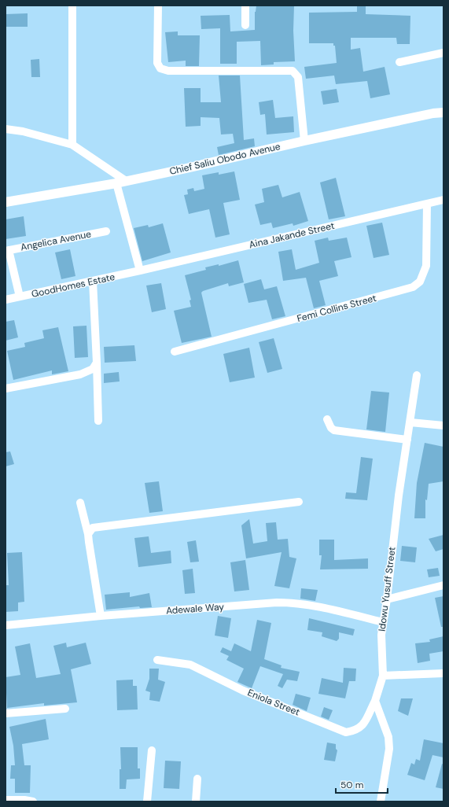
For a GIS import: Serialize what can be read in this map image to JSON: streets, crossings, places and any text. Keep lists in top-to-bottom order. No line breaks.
{"streets":{"street":["Chief Saliu Obodo Avenue","Aina Jakande Street","Angelica Avenue","GoodHomes Estate","Femi Collins Street","Idowu Yusuff Street","Adewale Way","Eniola Street"]},"crossings":[["Aina Jakande Street","GoodHomes Estate"],["Aina Jakande Street","Femi Collins Street"],["Idowu Yusuff Street","Adewale Way"],["Idowu Yusuff Street","Eniola Street"]],"scale_bar":"50 m"}
